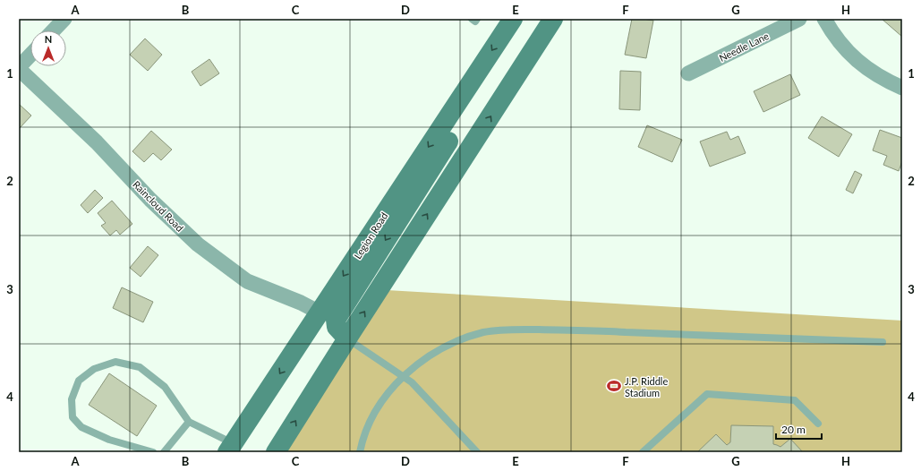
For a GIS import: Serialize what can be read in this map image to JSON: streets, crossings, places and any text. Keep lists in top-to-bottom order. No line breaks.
{"streets":{"main road":["Legion Road"],"street":["Needle Lane","Raincloud Road"]},"crossings":[["Raincloud Road","Legion Road"]],"places":{"sports":["J.P. Riddle Stadium"]},"scale_bar":"20 m","north":"top","grid":{"columns":["A","B","C","D","E","F","G","H"],"rows":["1","2","3","4"]}}
